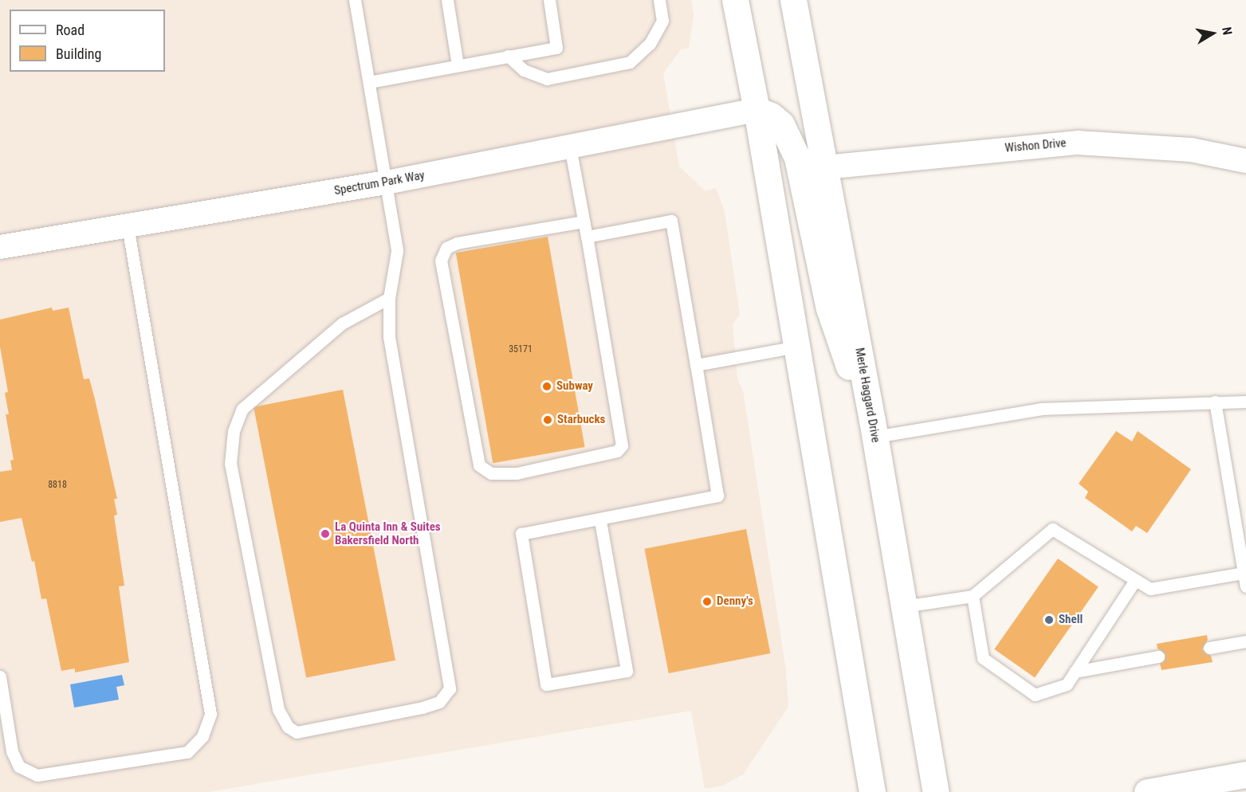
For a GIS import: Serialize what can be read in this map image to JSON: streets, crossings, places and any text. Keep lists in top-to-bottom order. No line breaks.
{"streets":{"main road":["Merle Haggard Drive"],"street":["Wishon Drive","Spectrum Park Way"]},"crossings":[["Wishon Drive","Merle Haggard Drive"]],"places":["Subway","Starbucks","La Quinta Inn & Suites Bakersfield North","Denny's","Shell"],"house_numbers":["35171","8818"],"legend":["Road","Building"],"north":"right"}
